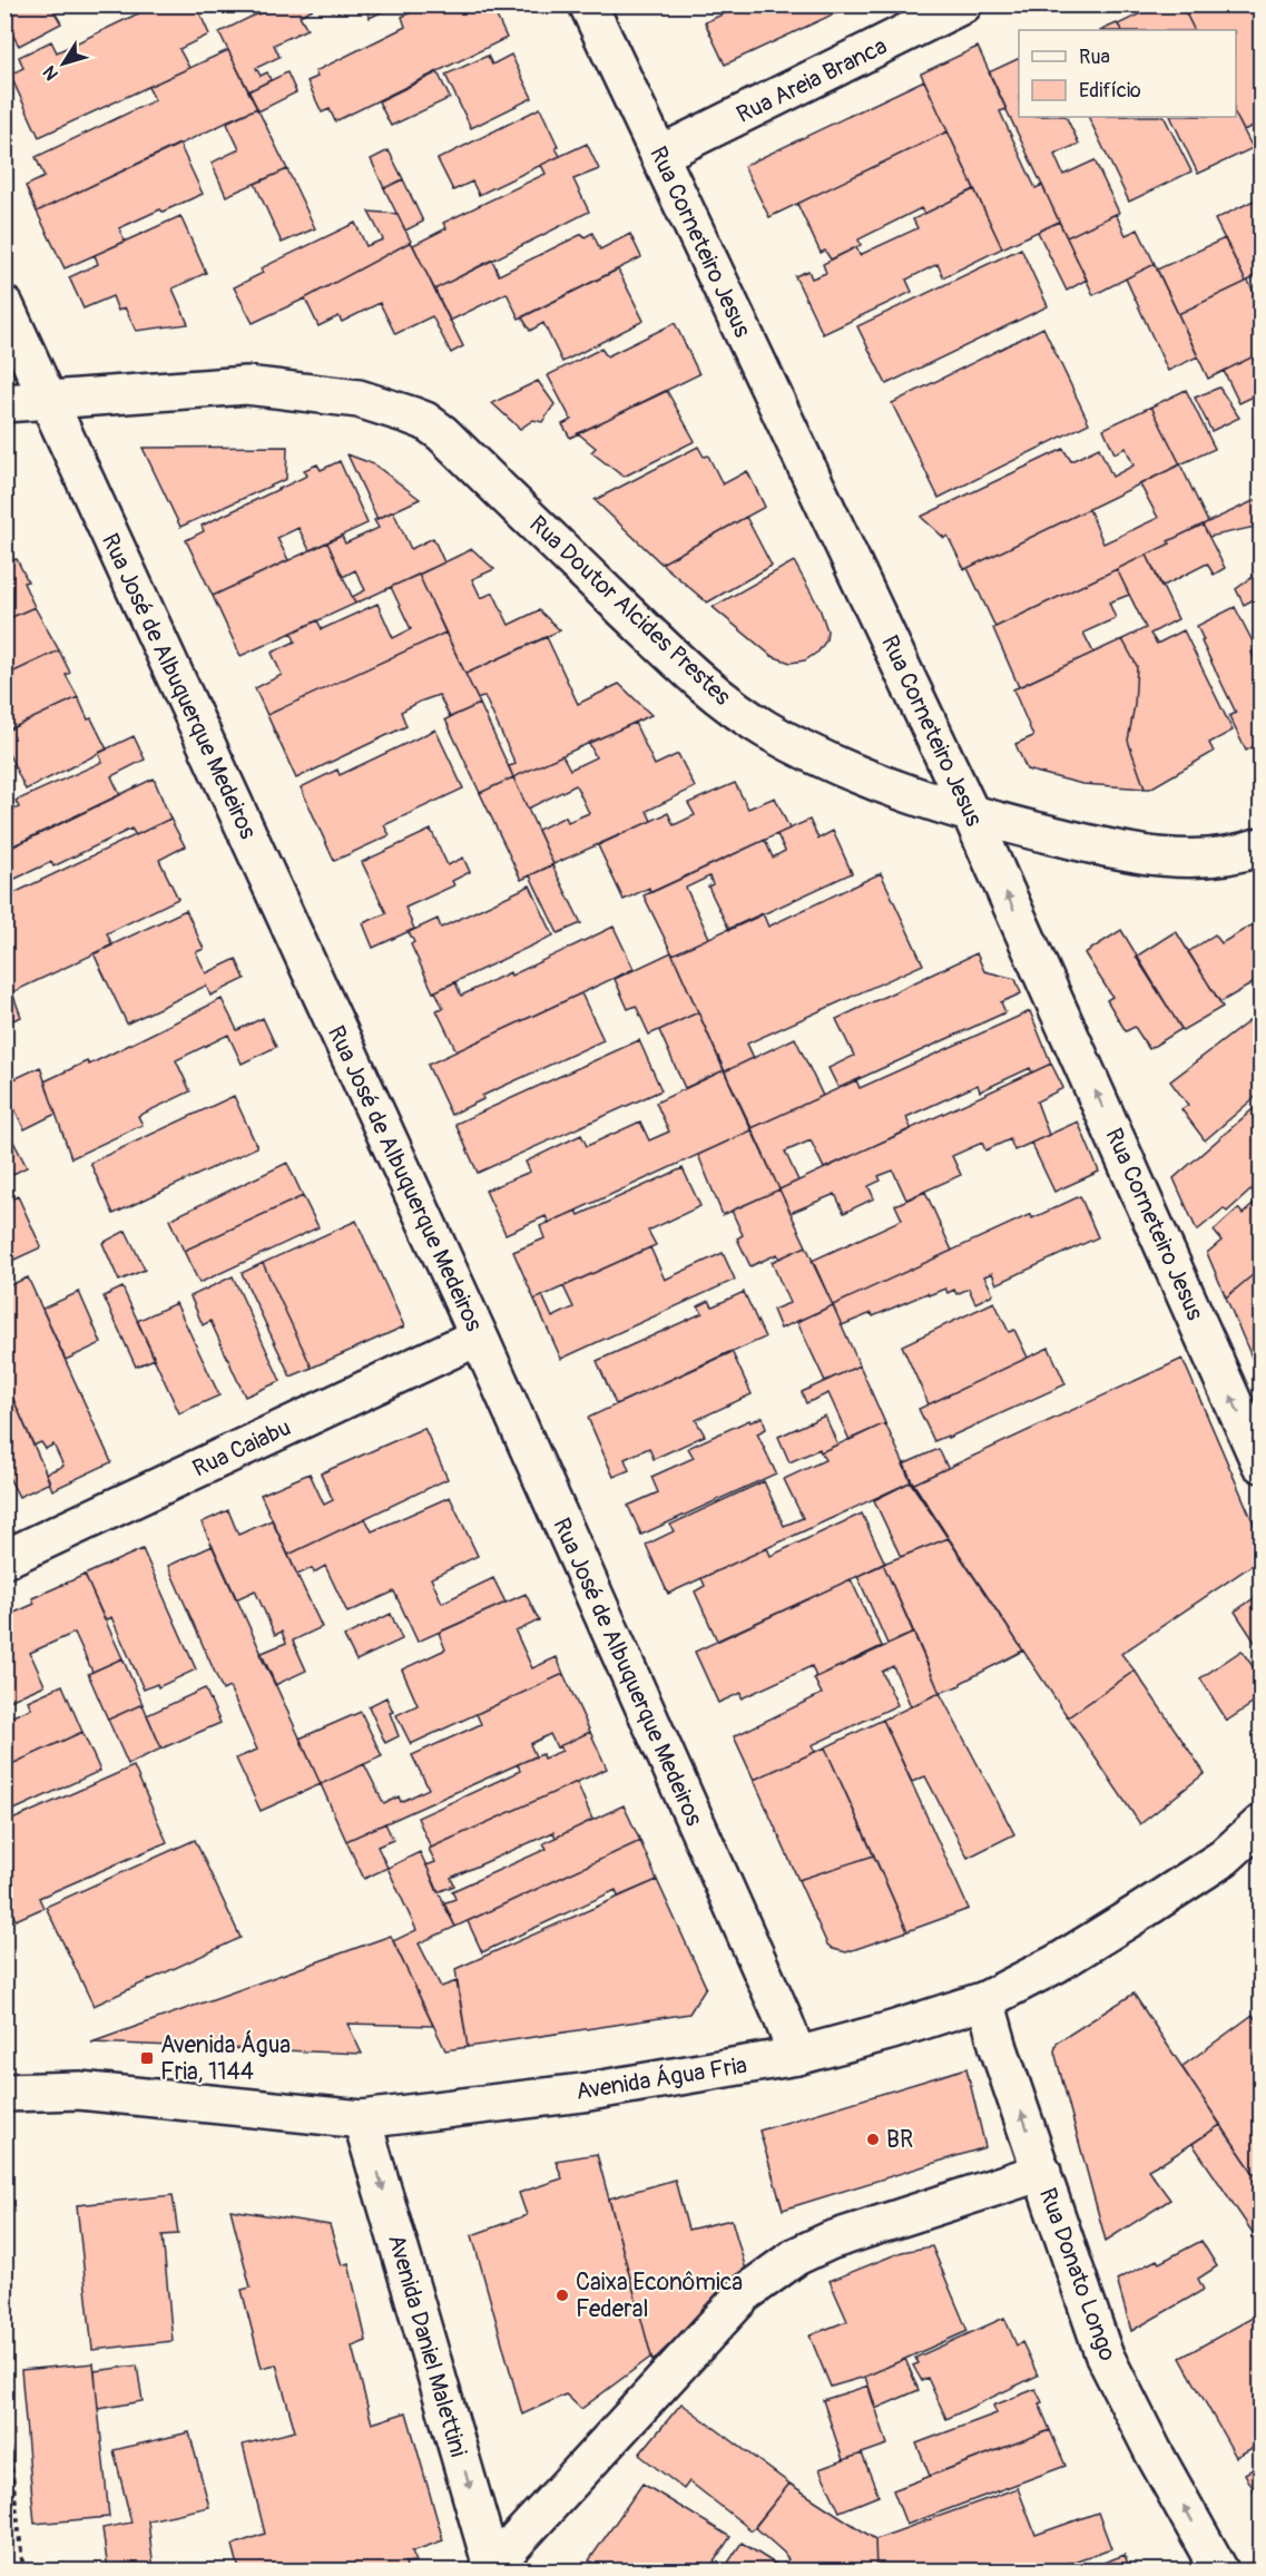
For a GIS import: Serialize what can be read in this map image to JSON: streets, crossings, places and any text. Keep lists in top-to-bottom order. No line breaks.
{"streets":{"street":["Rua Areia Branca","Rua Corneteiro Jesus","Rua Doutor Alcides Prestes","Rua José de Albuquerque Medeiros","Rua Caiabu","Avenida Água Fria","Rua Donato Longo","Avenida Daniel Malettini"]},"crossings":[["Rua Areia Branca","Rua Corneteiro Jesus"],["Rua Corneteiro Jesus","Rua Doutor Alcides Prestes"],["Rua Doutor Alcides Prestes","Rua José de Albuquerque Medeiros"],["Rua José de Albuquerque Medeiros","Rua Caiabu"],["Rua José de Albuquerque Medeiros","Avenida Água Fria"],["Avenida Água Fria","Rua Donato Longo"],["Avenida Água Fria","Avenida Daniel Malettini"]],"one_way":["Rua Corneteiro Jesus","Rua Donato Longo","Avenida Daniel Malettini"],"places":{"transit":["Avenida Água Fria, 1144"],"other":["BR","Caixa Econômica Federal"]},"legend":["Rua","Edifício"],"north":"bottom left"}
